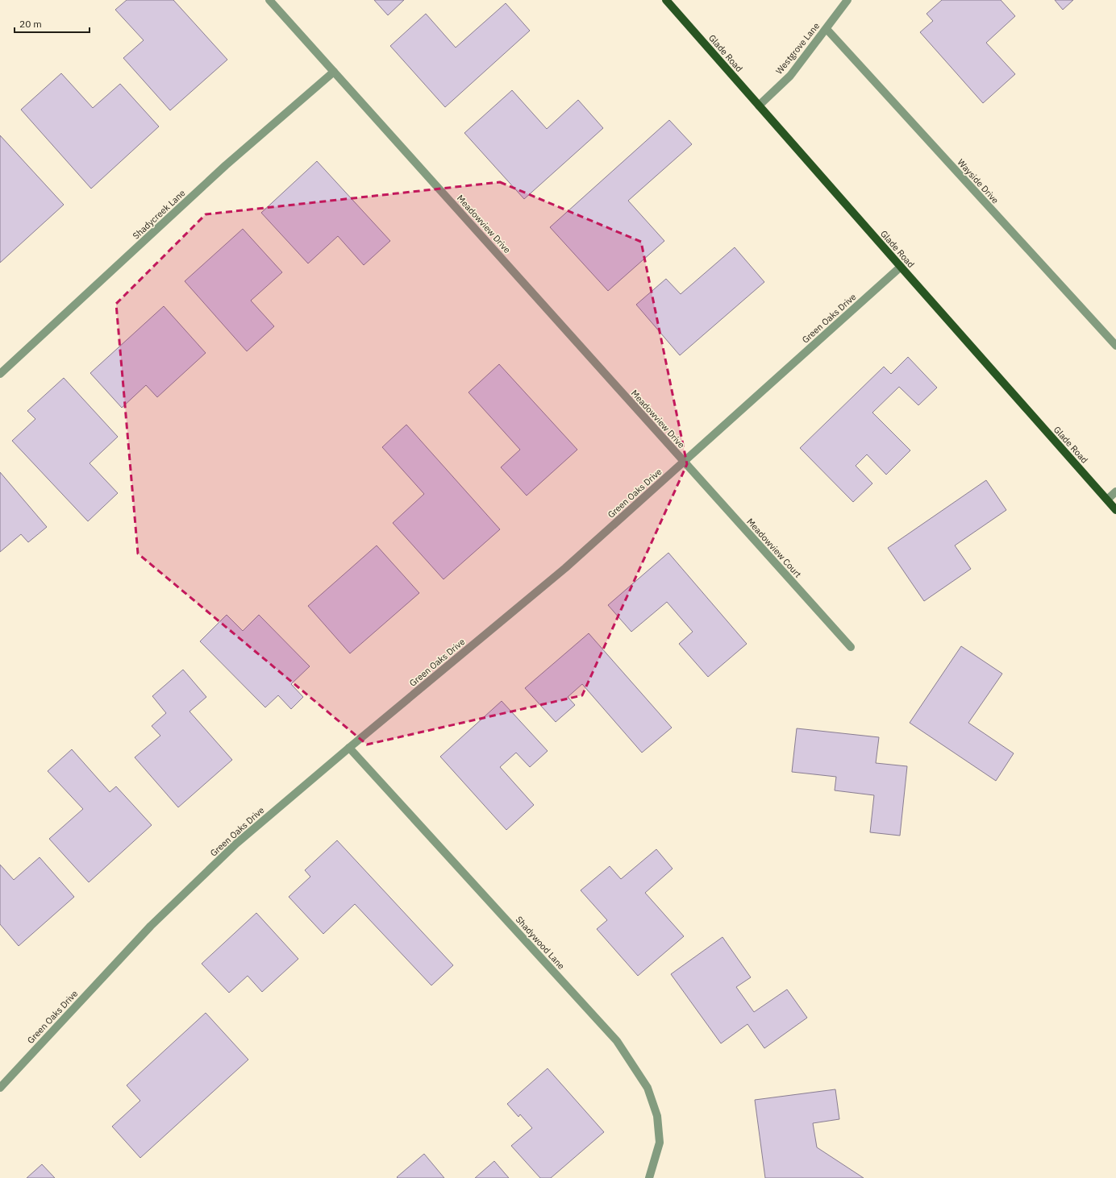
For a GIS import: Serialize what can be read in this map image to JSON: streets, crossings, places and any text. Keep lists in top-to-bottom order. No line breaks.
{"streets":{"main road":["Glade Road"],"street":["Westgrove Lane","Wayside Drive","Shadycreek Lane","Meadowview Drive","Green Oaks Drive","Meadowview Court","Shadywood Lane"]},"crossings":[["Westgrove Lane","Glade Road"],["Westgrove Lane","Wayside Drive"],["Glade Road","Green Oaks Drive"],["Shadycreek Lane","Meadowview Drive"],["Meadowview Drive","Green Oaks Drive"],["Meadowview Drive","Meadowview Court"],["Green Oaks Drive","Meadowview Court"],["Green Oaks Drive","Shadywood Lane"]],"scale_bar":"20 m"}
